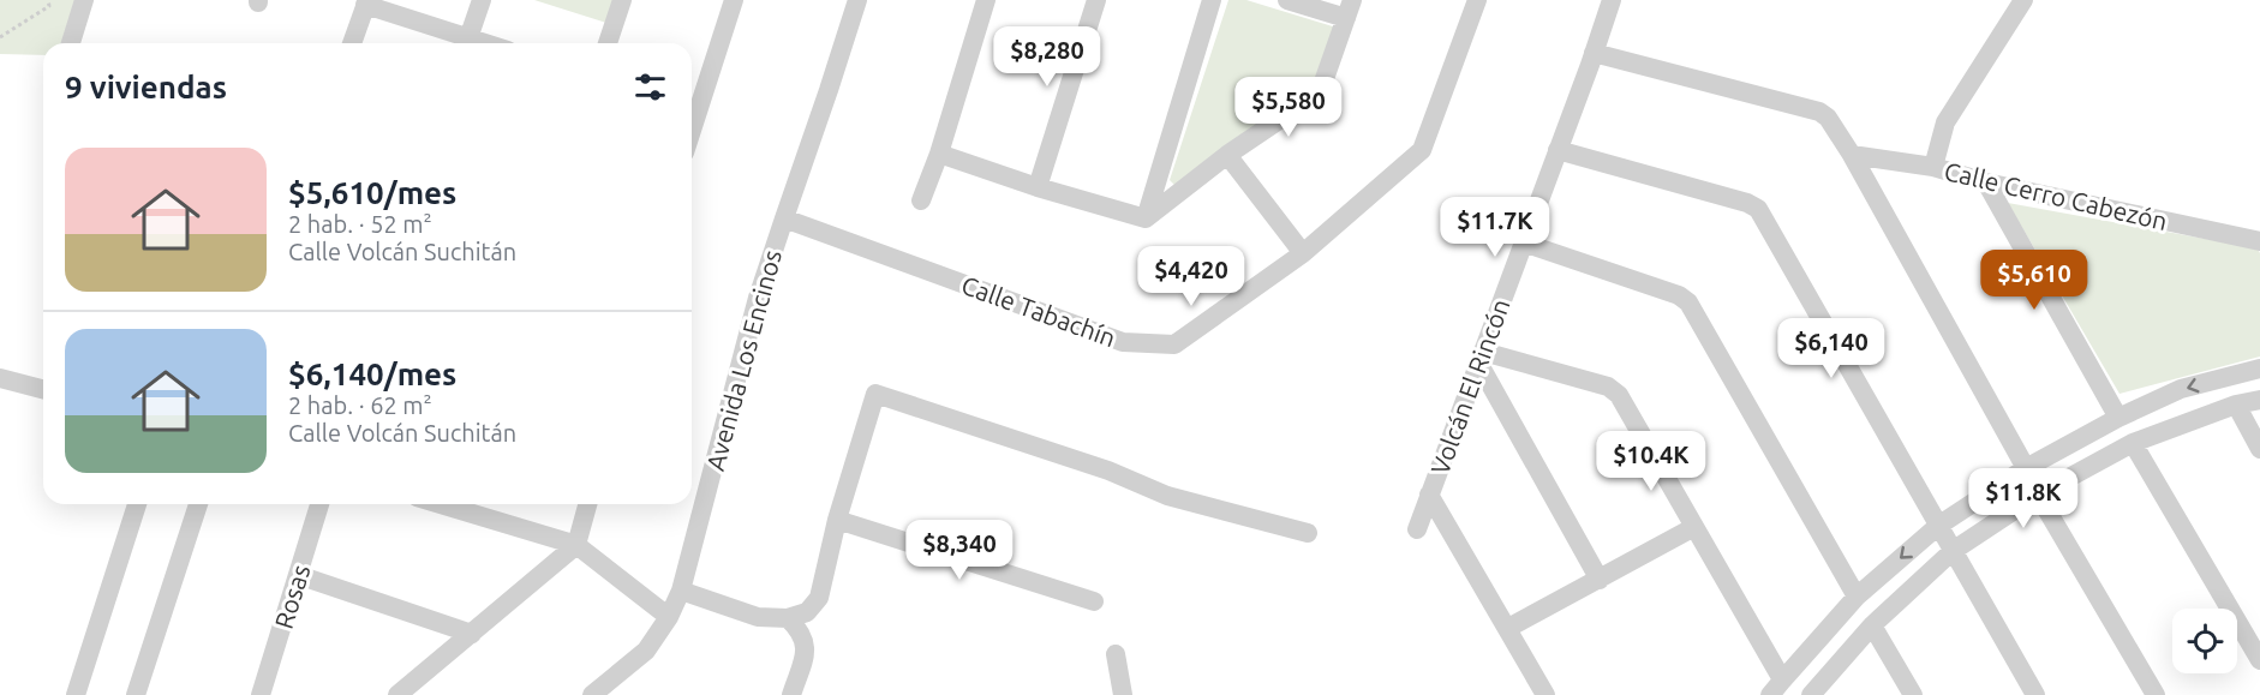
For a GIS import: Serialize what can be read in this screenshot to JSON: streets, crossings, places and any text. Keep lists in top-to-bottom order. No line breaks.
{"streets":{"street":["Calle Cerro Cabezón","Calle Tabachín","Avenida Los Encinos","Volcán El Rincón","Rosas"]},"crossings":[["Calle Tabachín","Avenida Los Encinos"]],"page":{"price":["$8,280","$5,580","$11.7K","$4,420","$5,610","$6,140","$10.4K","$11.8K","$8,340"],"heading":"9 viviendas","list":[{"name":"$5,610/mes","note":"2 hab. · 52 m² · Calle Volcán Suchitán"},{"name":"$6,140/mes","note":"2 hab. · 62 m² · Calle Volcán Suchitán"}]}}
